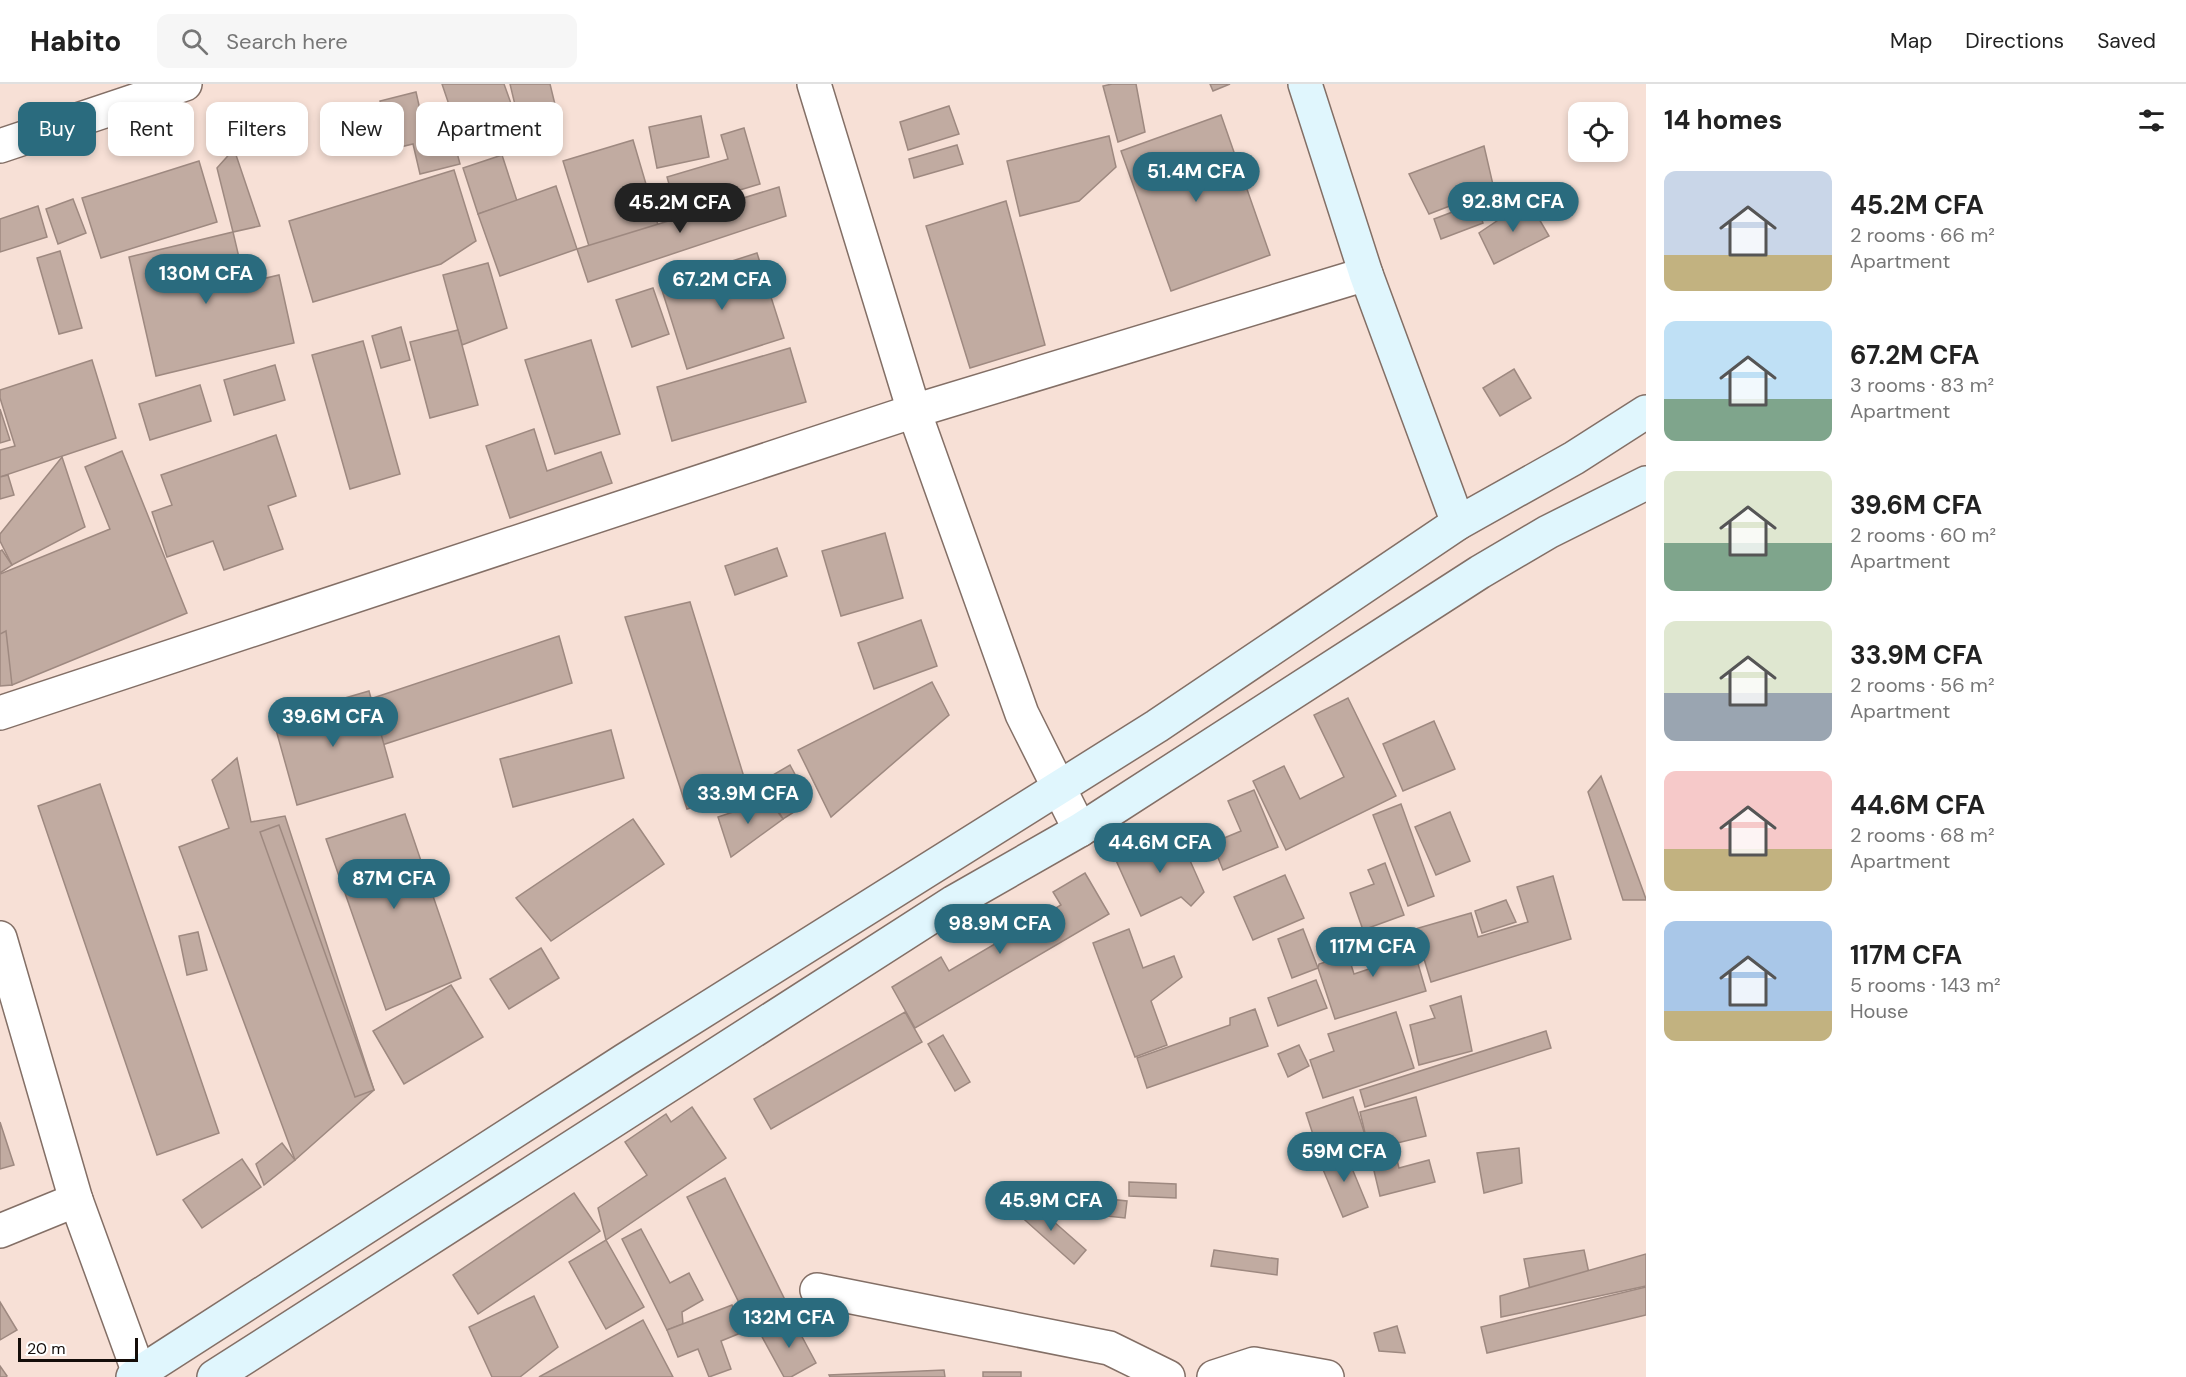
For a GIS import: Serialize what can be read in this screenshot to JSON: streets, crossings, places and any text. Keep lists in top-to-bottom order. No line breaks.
{"scale_bar":"20 m","page":{"header":"Habito","search":"Search here","nav":["Map","Directions","Saved"],"heading":"14 homes","chip":["Buy","Rent","Filters","New","Apartment"],"price":["51.4M CFA","92.8M CFA","45.2M CFA","130M CFA","67.2M CFA","39.6M CFA","33.9M CFA","44.6M CFA","87M CFA","98.9M CFA","117M CFA","59M CFA","45.9M CFA","132M CFA"],"list":[{"name":"45.2M CFA","note":"2 rooms · 66 m² · Apartment"},{"name":"67.2M CFA","note":"3 rooms · 83 m² · Apartment"},{"name":"39.6M CFA","note":"2 rooms · 60 m² · Apartment"},{"name":"33.9M CFA","note":"2 rooms · 56 m² · Apartment"},{"name":"44.6M CFA","note":"2 rooms · 68 m² · Apartment"},{"name":"117M CFA","note":"5 rooms · 143 m² · House"}],"scale":"20 m"}}
